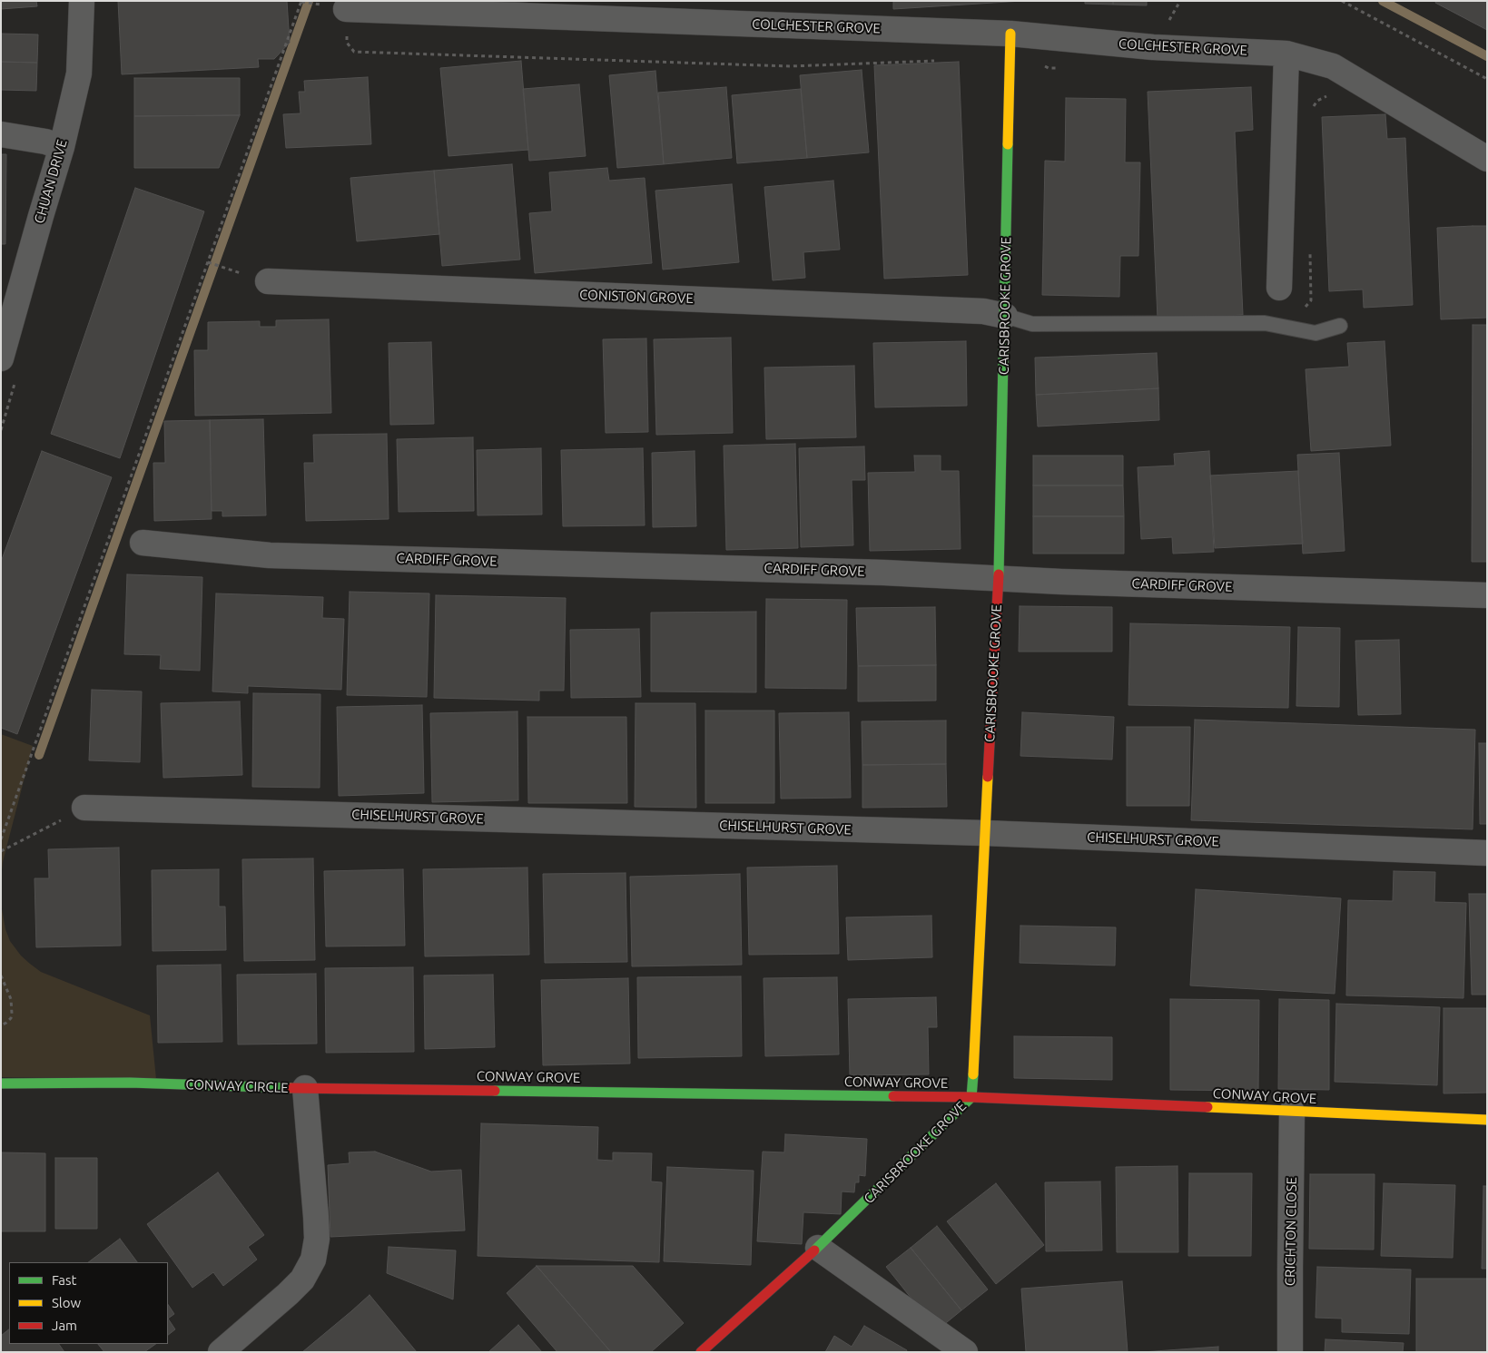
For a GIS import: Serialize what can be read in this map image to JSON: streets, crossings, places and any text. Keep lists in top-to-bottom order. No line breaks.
{"streets":{"street":["COLCHESTER GROVE","CHUAN DRIVE","CONISTON GROVE","CARISBROOKE GROVE","CARDIFF GROVE","CHISELHURST GROVE","CONWAY GROVE","CONWAY CIRCLE","CRICHTON CLOSE"]},"crossings":[["COLCHESTER GROVE","CARISBROOKE GROVE"],["CONISTON GROVE","CARISBROOKE GROVE"],["CARISBROOKE GROVE","CARDIFF GROVE"],["CARISBROOKE GROVE","CHISELHURST GROVE"],["CARISBROOKE GROVE","CONWAY GROVE"],["CONWAY GROVE","CONWAY CIRCLE"],["CONWAY GROVE","CRICHTON CLOSE"]],"legend":["Fast","Slow","Jam"]}
